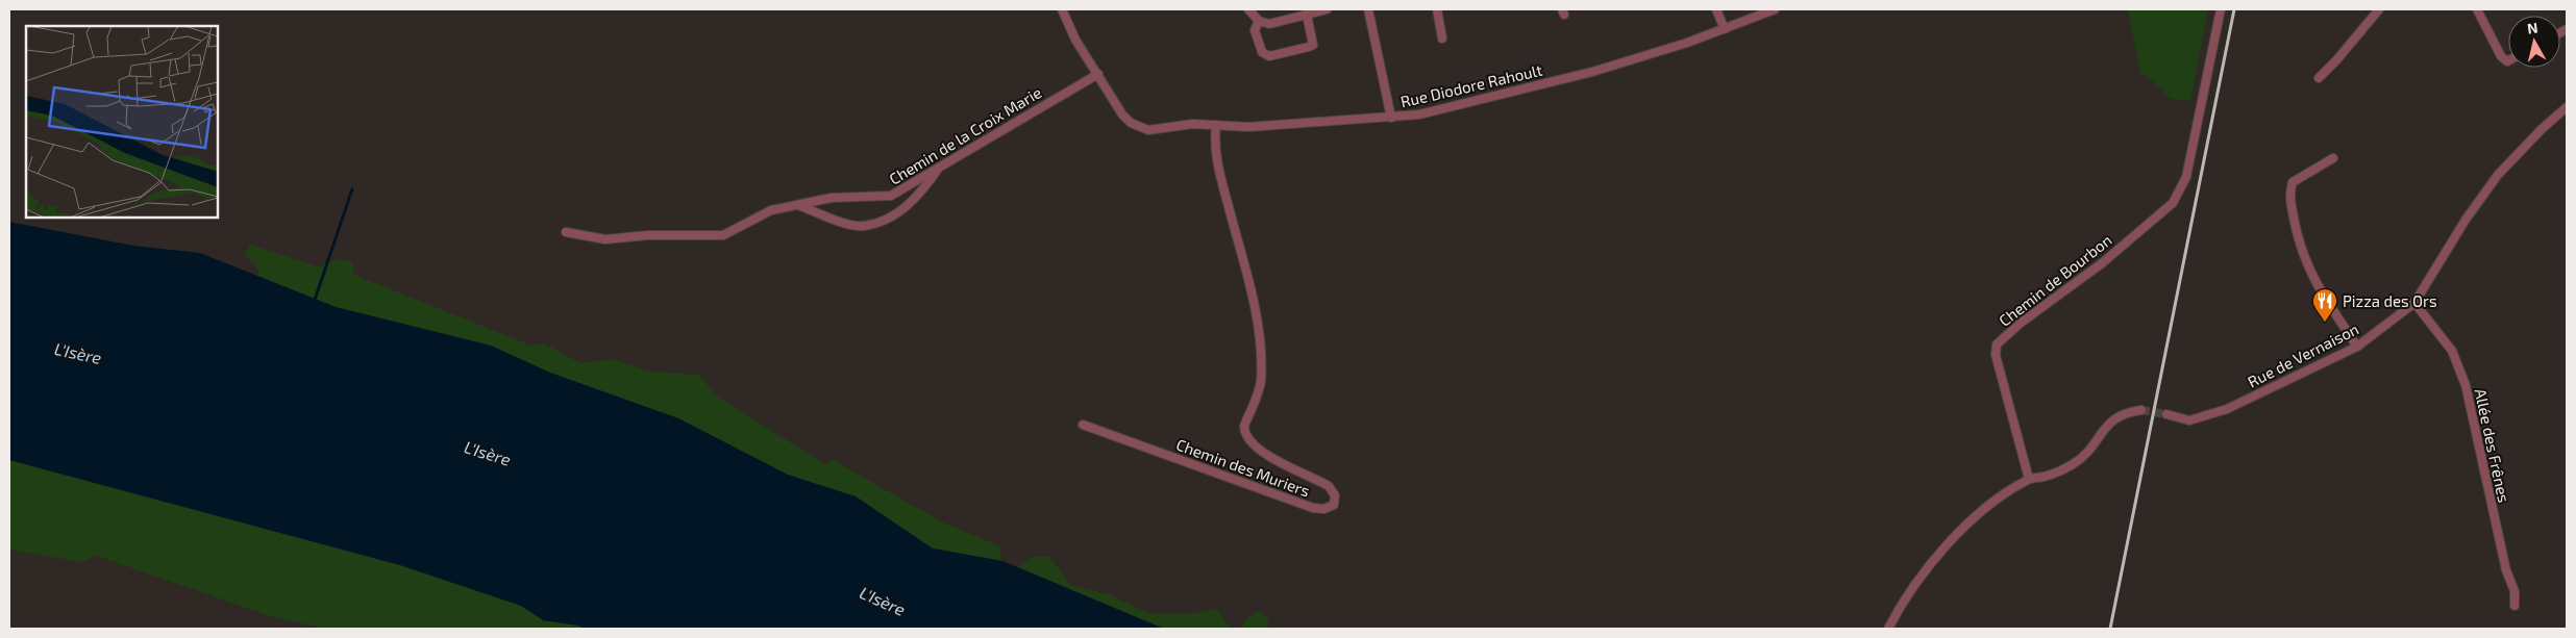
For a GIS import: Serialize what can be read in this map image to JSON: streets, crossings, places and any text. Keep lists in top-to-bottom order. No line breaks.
{"streets":{"street":["Rue Diodore Rahoult","Chemin de la Croix Marie","Chemin de Bourbon","Rue de Vernaison","Allée des Frênes","Chemin des Muriers"]},"crossings":[["Rue Diodore Rahoult","Chemin de la Croix Marie"],["Rue Diodore Rahoult","Chemin des Muriers"],["Rue de Vernaison","Allée des Frênes"]],"water":["L'Isère"],"places":{"restaurant":["Pizza des Ors"]},"north":"top"}
